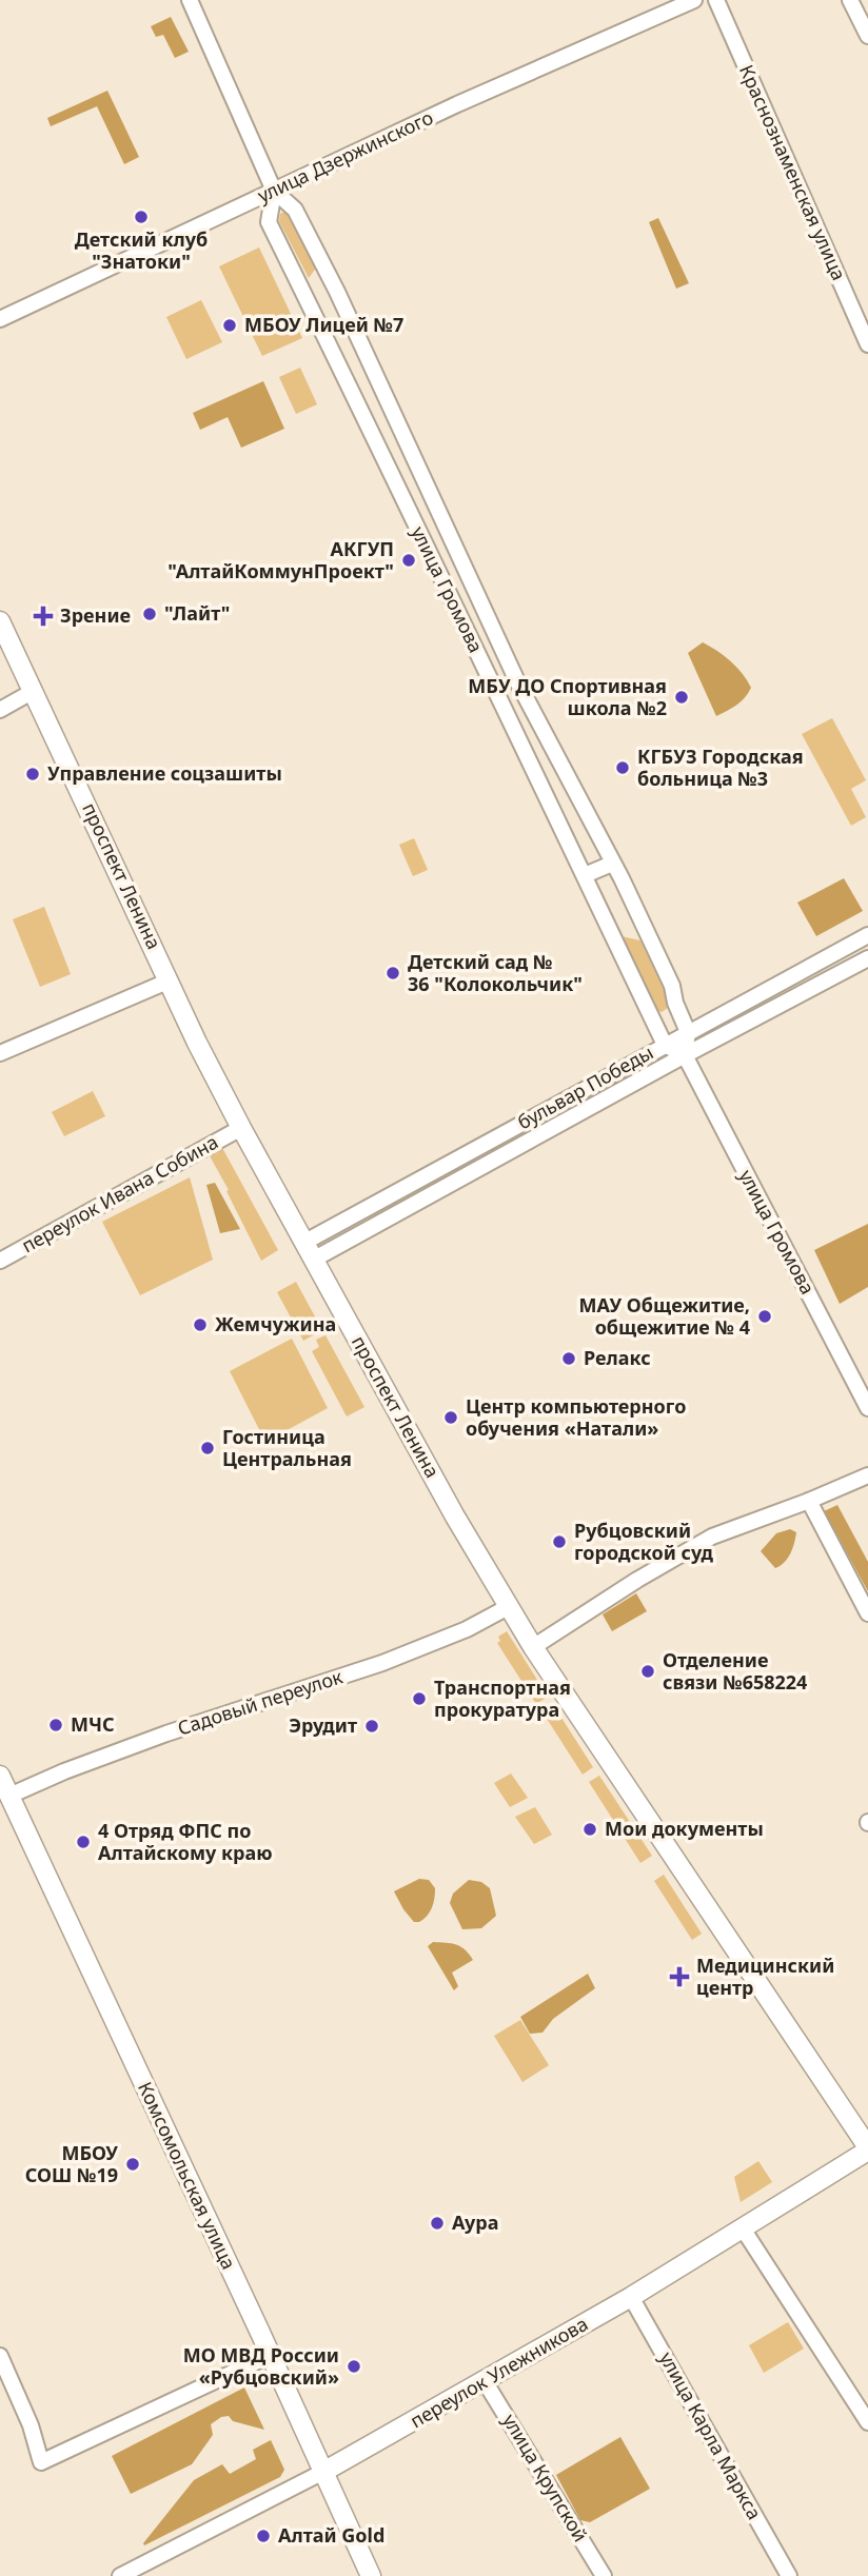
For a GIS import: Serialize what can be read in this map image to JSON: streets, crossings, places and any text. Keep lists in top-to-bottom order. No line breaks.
{"streets":{"main road":["проспект Ленина","Комсомольская улица","переулок Улежникова"],"street":["улица Дзержинского","Краснознаменская улица","улица Громова","бульвар Победы","переулок Ивана Собина","Садовый переулок","улица Карла Маркса","улица Крупской"]},"crossings":[["улица Дзержинского","улица Громова"],["улица Громова","бульвар Победы"],["проспект Ленина","бульвар Победы"],["проспект Ленина","переулок Ивана Собина"],["проспект Ленина","Садовый переулок"],["проспект Ленина","переулок Улежникова"],["Садовый переулок","Комсомольская улица"],["Комсомольская улица","переулок Улежникова"],["переулок Улежникова","улица Карла Маркса"],["переулок Улежникова","улица Крупской"]],"places":{"other":["Детский клуб \"Знатоки\"","МБОУ Лицей №7","АКГУП \"АлтайКоммунПроект\"","\"Лайт\"","МБУ ДО Спортивная школа №2","КГБУЗ Городская больница №3","Управление соцзашиты","Детский сад № 36 \"Колокольчик\"","МАУ Общежитие, общежитие № 4","Жемчужина","Релакс","Центр компьютерного обучения «Натали»","Гостиница Центральная","Рубцовский городской суд","Отделение связи №658224","Транспортная прокуратура","МЧС","Эрудит","Мои документы","4 Отряд ФПС по Алтайскому краю","МБОУ СОШ №19","Аура","МО МВД России «Рубцовский»","Алтай Gold"],"health":["Зрение","Медицинский центр"]}}
